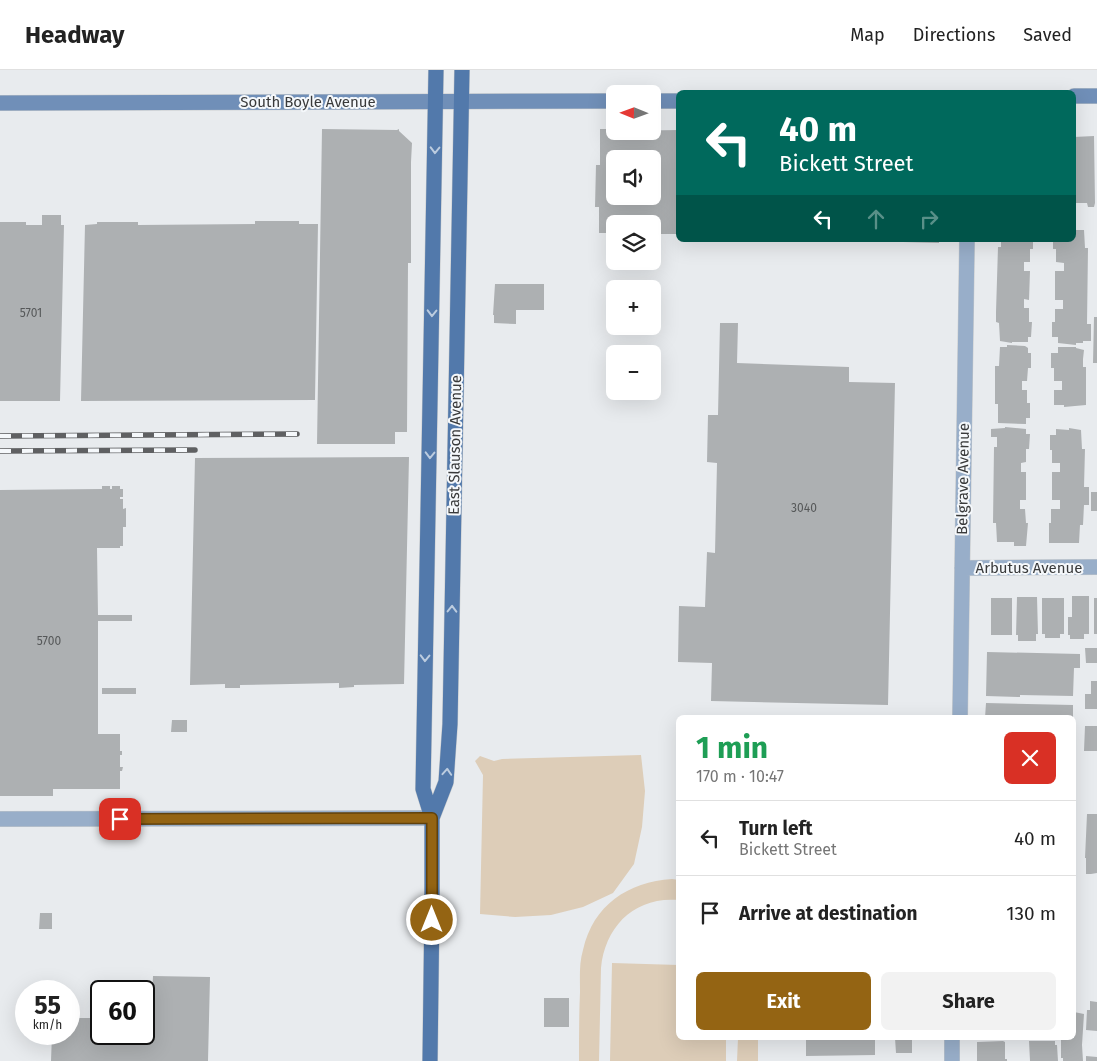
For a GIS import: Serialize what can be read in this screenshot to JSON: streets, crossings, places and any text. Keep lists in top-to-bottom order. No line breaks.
{"streets":{"main road":["South Boyle Avenue","East Slauson Avenue"],"street":["Belgrave Avenue","Arbutus Avenue"]},"crossings":[["South Boyle Avenue","East Slauson Avenue"],["Belgrave Avenue","Arbutus Avenue"]],"house_numbers":["5701","3040","5700"],"north":"left","page":{"header":"Headway","nav":["Map","Directions","Saved"],"map_buttons":["+","−"],"turn":["40 m","Bickett Street"],"heading":["1 min","170 m · 10:47"],"list":[{"name":"Turn left","note":"Bickett Street","value":"40 m"},{"name":"Arrive at destination","value":"130 m"}],"buttons":["Exit","Share"],"speed":"55 km/h","limit":"60"}}
